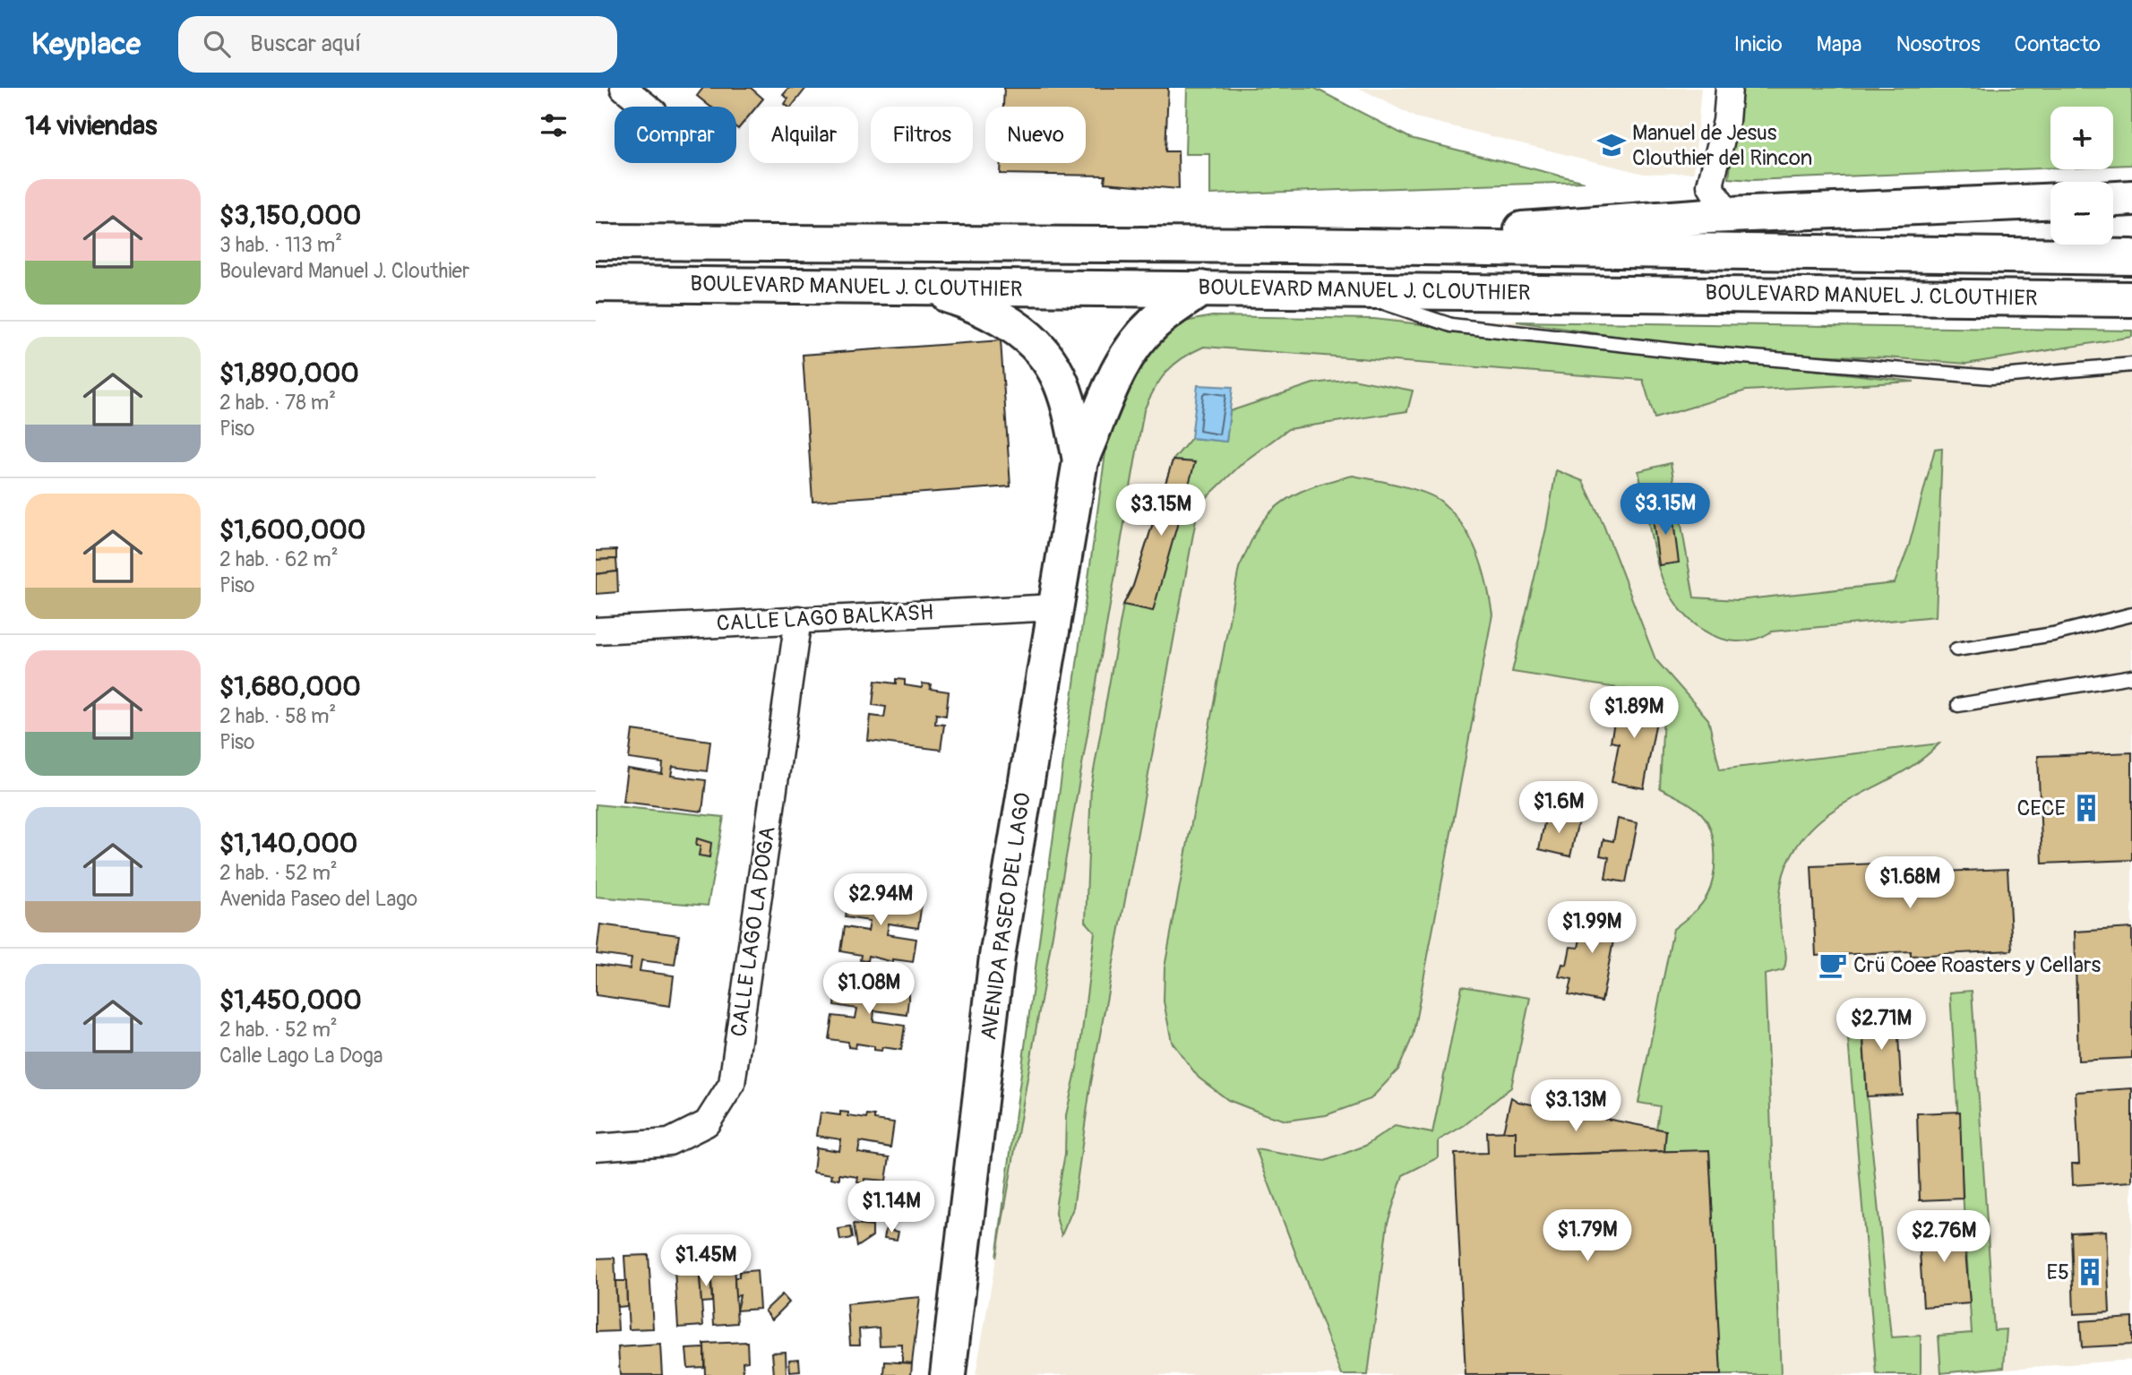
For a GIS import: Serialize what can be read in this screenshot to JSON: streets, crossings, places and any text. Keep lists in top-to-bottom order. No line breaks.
{"streets":{"main road":["BOULEVARD MANUEL J. CLOUTHIER","AVENIDA PASEO DEL LAGO"],"street":["CALLE LAGO BALKASH","CALLE LAGO LA DOGA"]},"crossings":[["CALLE LAGO BALKASH","AVENIDA PASEO DEL LAGO"],["CALLE LAGO BALKASH","CALLE LAGO LA DOGA"]],"places":{"school or university":["Manuel de Jesus Clouthier del Rincon"],"building":["CECE","E5"],"cafe":["Crü Coee Roasters y Cellars"]},"page":{"header":"Keyplace","search":"Buscar aquí","nav":["Inicio","Mapa","Nosotros","Contacto"],"heading":"14 viviendas","map_buttons":["+","−"],"chip":["Comprar","Alquilar","Filtros","Nuevo"],"list":[{"name":"$3,150,000","note":"3 hab. · 113 m² · Boulevard Manuel J. Clouthier"},{"name":"$1,890,000","note":"2 hab. · 78 m² · Piso"},{"name":"$1,600,000","note":"2 hab. · 62 m² · Piso"},{"name":"$1,680,000","note":"2 hab. · 58 m² · Piso"},{"name":"$1,140,000","note":"2 hab. · 52 m² · Avenida Paseo del Lago"},{"name":"$1,450,000","note":"2 hab. · 52 m² · Calle Lago La Doga"}],"price":["$3.15M","$3.15M","$1.89M","$1.6M","$1.68M","$2.94M","$1.99M","$1.08M","$2.71M","$3.13M","$1.14M","$1.79M","$2.76M","$1.45M"]}}
